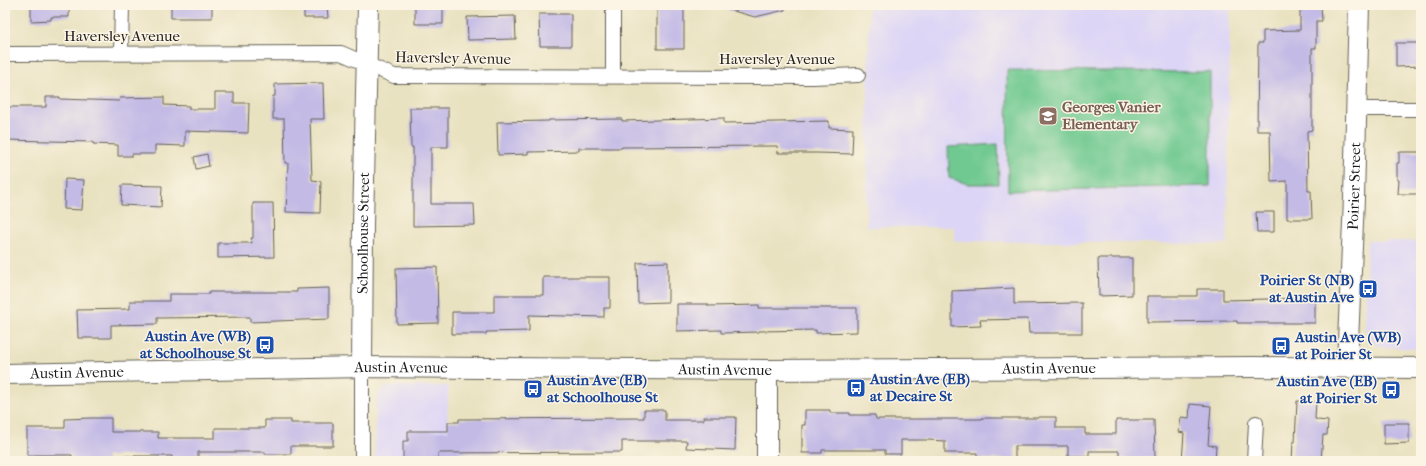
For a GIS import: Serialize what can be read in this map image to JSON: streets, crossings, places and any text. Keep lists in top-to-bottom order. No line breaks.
{"streets":{"main road":["Poirier Street","Schoolhouse Street","Austin Avenue"],"street":["Haversley Avenue"]},"crossings":[["Haversley Avenue","Schoolhouse Street"],["Poirier Street","Austin Avenue"],["Schoolhouse Street","Austin Avenue"]],"places":{"school or university":["Georges Vanier Elementary"],"bus stop":["Poirier St (NB) at Austin Ave","Austin Ave (WB) at Schoolhouse St","Austin Ave (WB) at Poirier St","Austin Ave (EB) at Decaire St","Austin Ave (EB) at Schoolhouse St","Austin Ave (EB) at Poirier St"]}}
